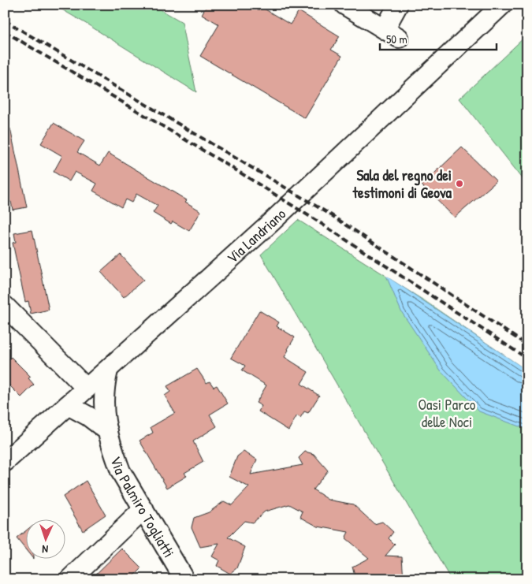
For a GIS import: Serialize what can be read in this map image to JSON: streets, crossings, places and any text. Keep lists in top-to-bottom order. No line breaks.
{"streets":{"street":["Via Landriano","Via Palmiro Togliatti"]},"crossings":[["Via Landriano","Via Palmiro Togliatti"]],"parks":["Oasi Parco delle Noci"],"places":["Sala del regno dei testimoni di Geova"],"scale_bar":"50 m","north":"bottom"}
